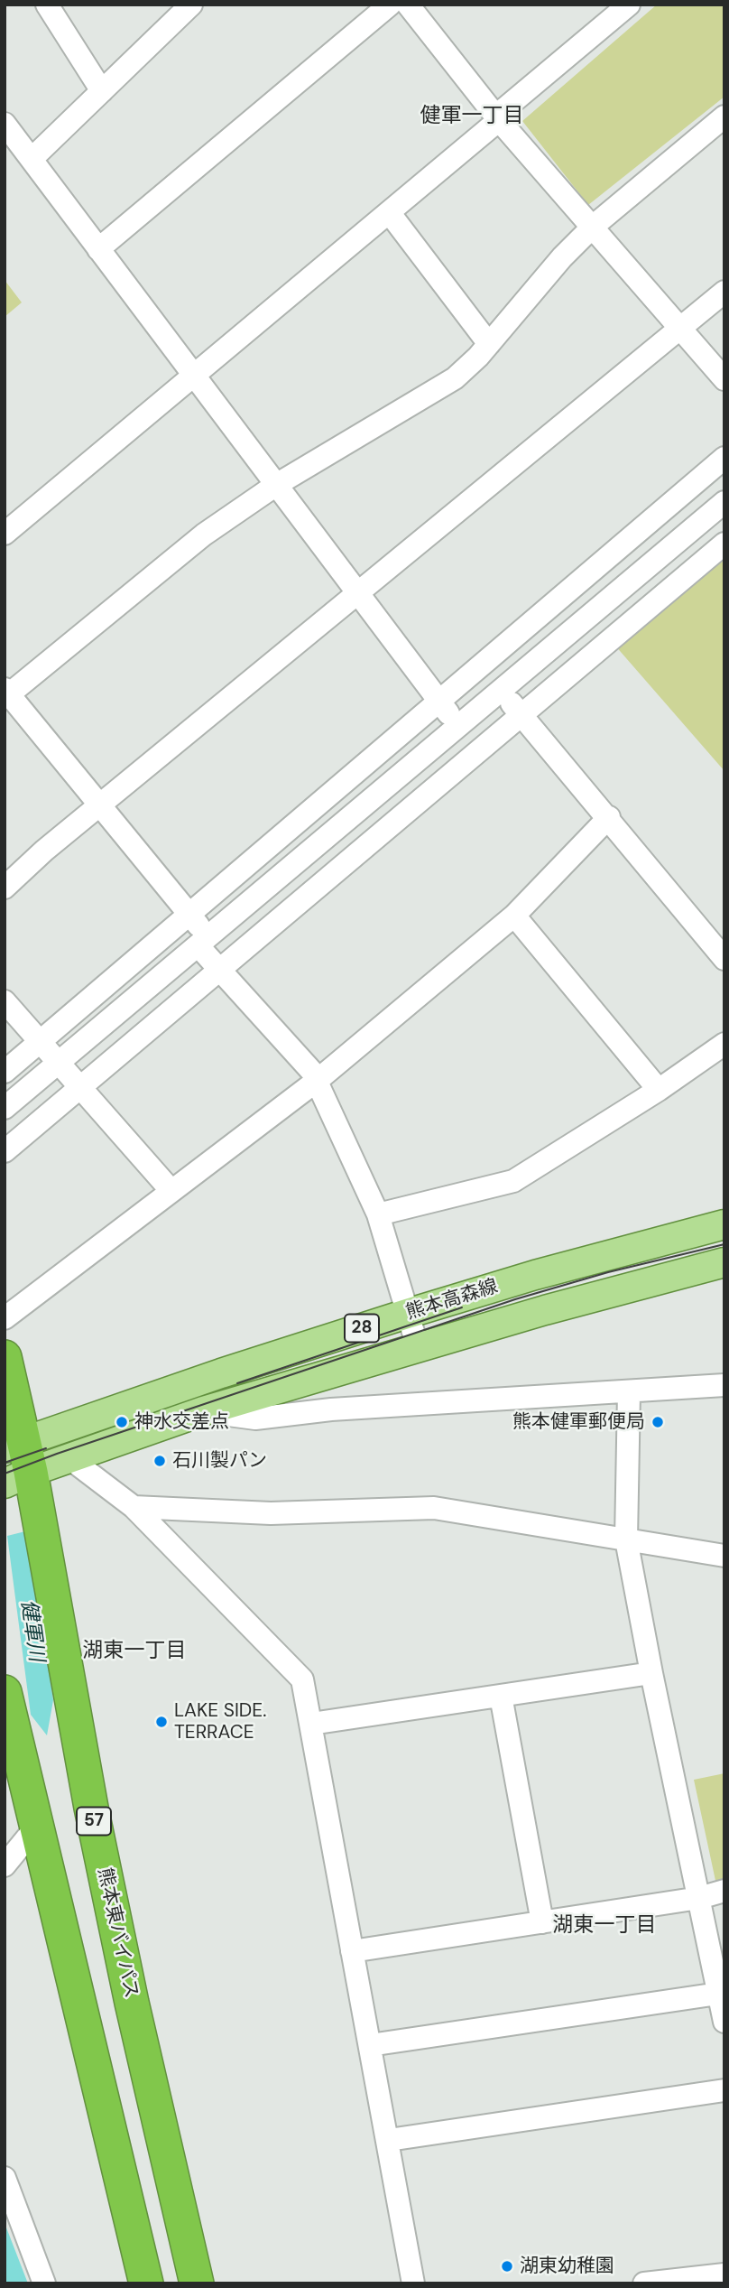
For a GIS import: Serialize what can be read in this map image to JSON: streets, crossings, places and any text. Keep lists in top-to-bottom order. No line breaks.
{"streets":{"highway":["57","熊本東バイパス"],"main road":["熊本高森線","28"]},"crossings":[["熊本高森線","熊本東バイパス"]],"districts":["健軍一丁目","湖東一丁目","湖東一丁目"],"water":["健軍川"],"places":["神水交差点","熊本健軍郵便局","石川製パン","LAKE SIDE. TERRACE","湖東幼稚園"]}
